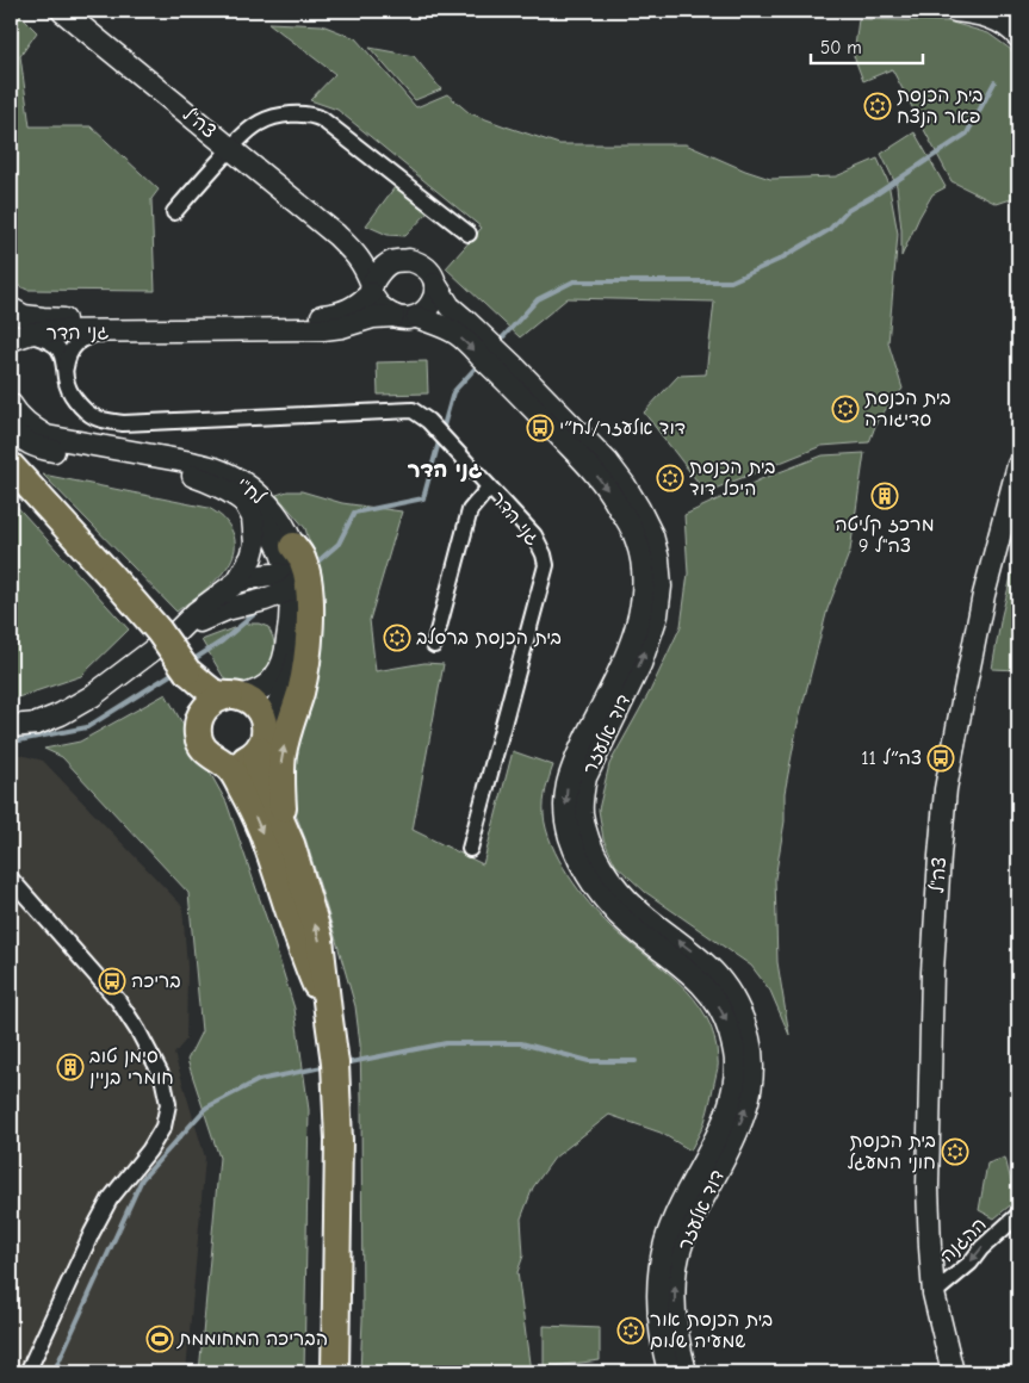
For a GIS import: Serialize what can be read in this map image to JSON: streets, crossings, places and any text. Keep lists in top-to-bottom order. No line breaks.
{"streets":{"street":["צה\"ל","גני הדר","לח\"י","דוד אלעזר","ההגנה"]},"crossings":[["צה\"ל","גני הדר"],["צה\"ל","דוד אלעזר"],["צה\"ל","ההגנה"],["גני הדר","דוד אלעזר"]],"one_way":["ההגנה"],"districts":["גני הדר"],"places":{"synagogue":["בית הכנסת פאר הנצח","בית הכנסת סדיגורה","בית הכנסת היכל דוד","בית הכנסת ברסלב","בית הכנסת חוני המעגל","בית הכנסת אור שמעיה שלום"],"bus stop":["דוד אלעזר/לח״י","צה״ל 11","בריכה"],"building":["מרכז קליטה צה\"ל 9","סימן טוב חומרי בניין"],"sports":["הבריכה המחוממת"]},"scale_bar":"50 m"}
